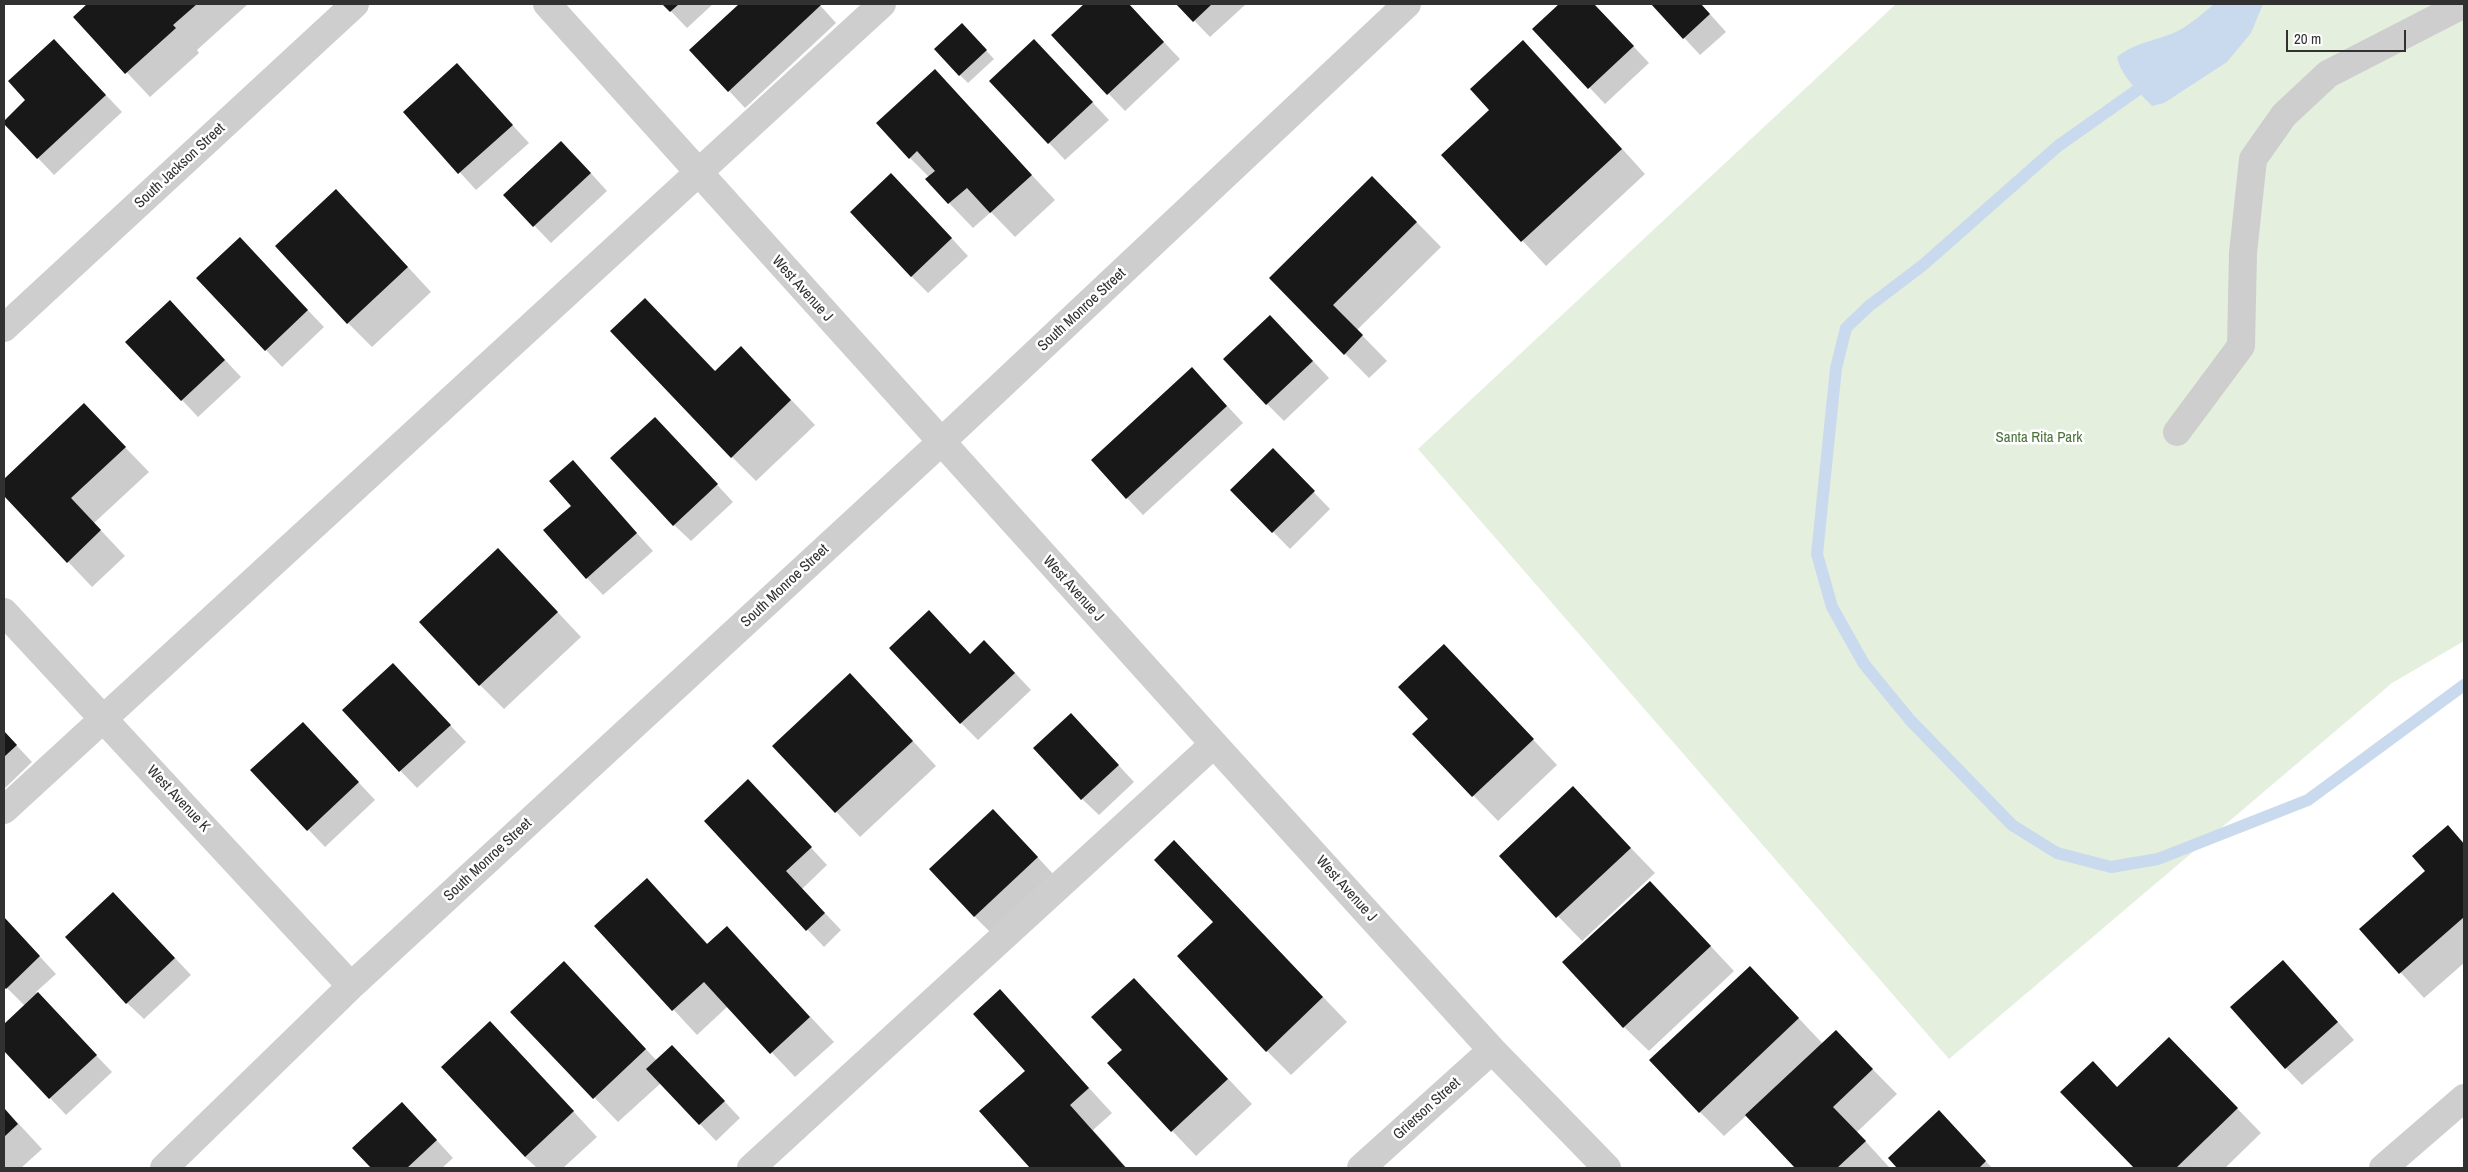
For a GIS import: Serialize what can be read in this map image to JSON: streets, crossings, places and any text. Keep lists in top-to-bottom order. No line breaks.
{"streets":{"street":["South Jackson Street","West Avenue J","South Monroe Street","West Avenue K","Grierson Street"]},"crossings":[["West Avenue J","South Monroe Street"],["West Avenue J","Grierson Street"],["South Monroe Street","West Avenue K"]],"parks":["Santa Rita Park"],"scale_bar":"20 m"}
